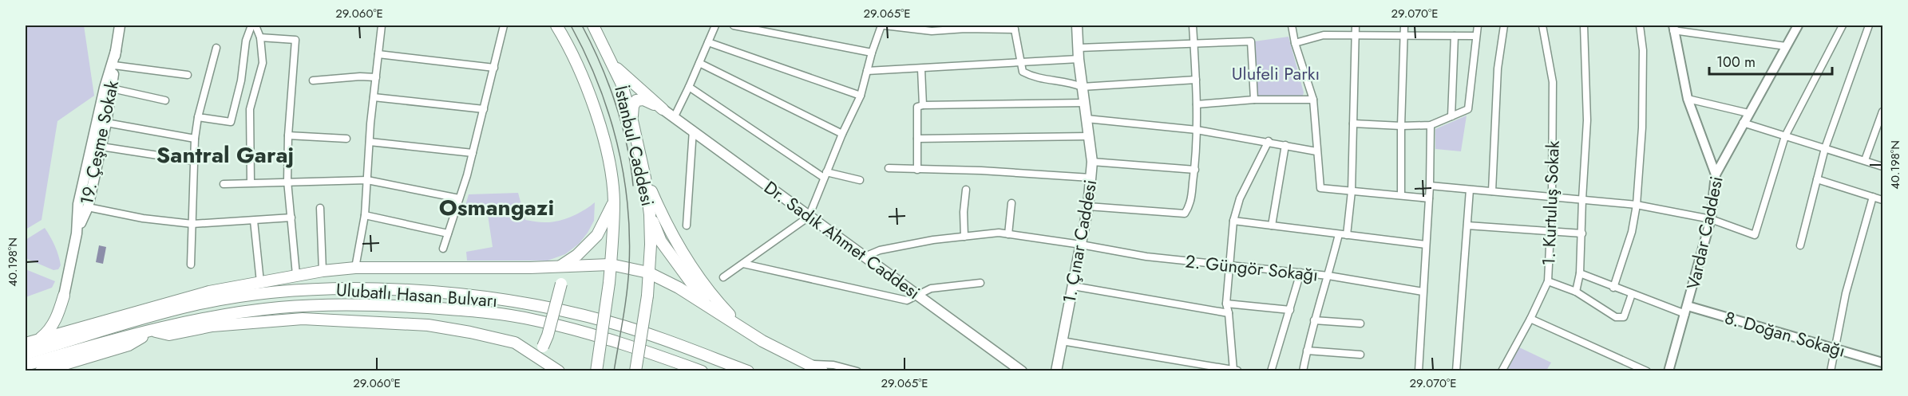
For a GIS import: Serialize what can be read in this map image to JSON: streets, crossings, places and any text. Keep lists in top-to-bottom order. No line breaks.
{"streets":{"highway":["İstanbul Caddesi","Ulubatlı Hasan Bulvarı"],"main road":["19. Çeşme Sokak","Dr. Sadık Ahmet Caddesi","1. Çınar Caddesi"],"street":["1. Kurtuluş Sokak","Vardar Caddesi","2. Güngör Sokağı","8. Doğan Sokağı"]},"crossings":[["Vardar Caddesi","8. Doğan Sokağı"],["Dr. Sadık Ahmet Caddesi","2. Güngör Sokağı"],["1. Çınar Caddesi","2. Güngör Sokağı"]],"districts":["Santral Garaj","Osmangazi"],"parks":["Ulufeli Parkı"],"scale_bar":"100 m","coordinates":["29.060°E","29.065°E","29.070°E","40.198°N"]}
